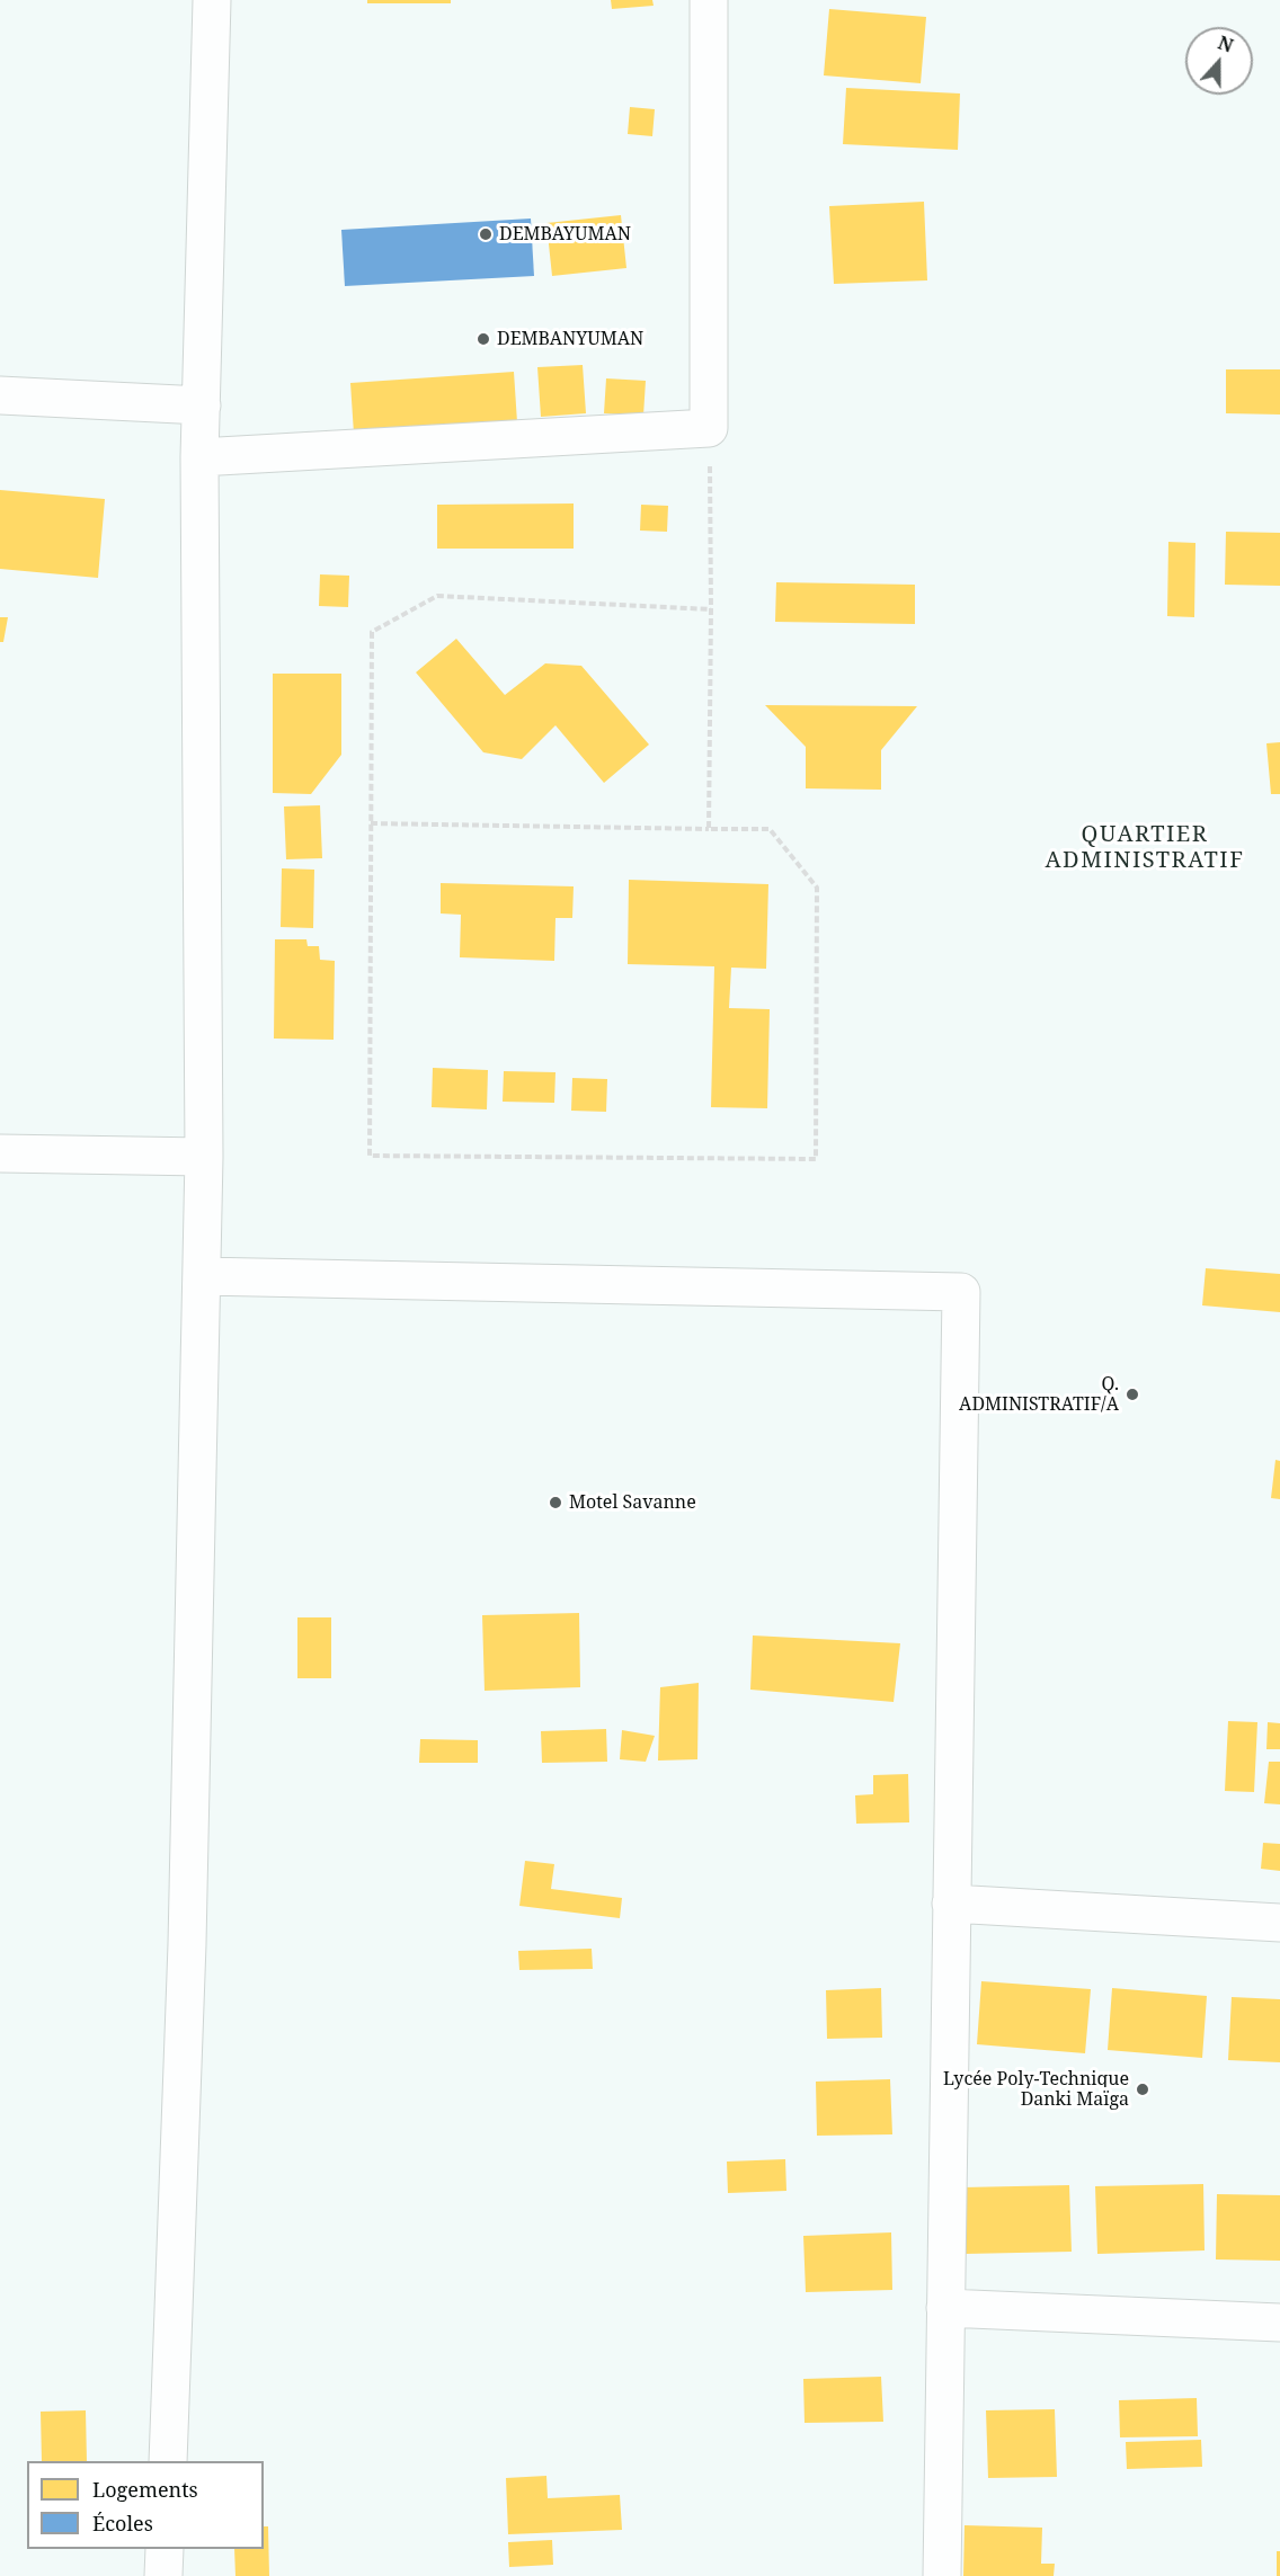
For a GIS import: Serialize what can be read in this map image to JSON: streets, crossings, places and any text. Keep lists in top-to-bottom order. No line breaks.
{"districts":["QUARTIER ADMINISTRATIF"],"places":["DEMBAYUMAN","DEMBANYUMAN","Q. ADMINISTRATIF/A","Motel Savanne","Lycée Poly-Technique Danki Maïga"],"legend":["Logements","Écoles"],"north":"top"}
